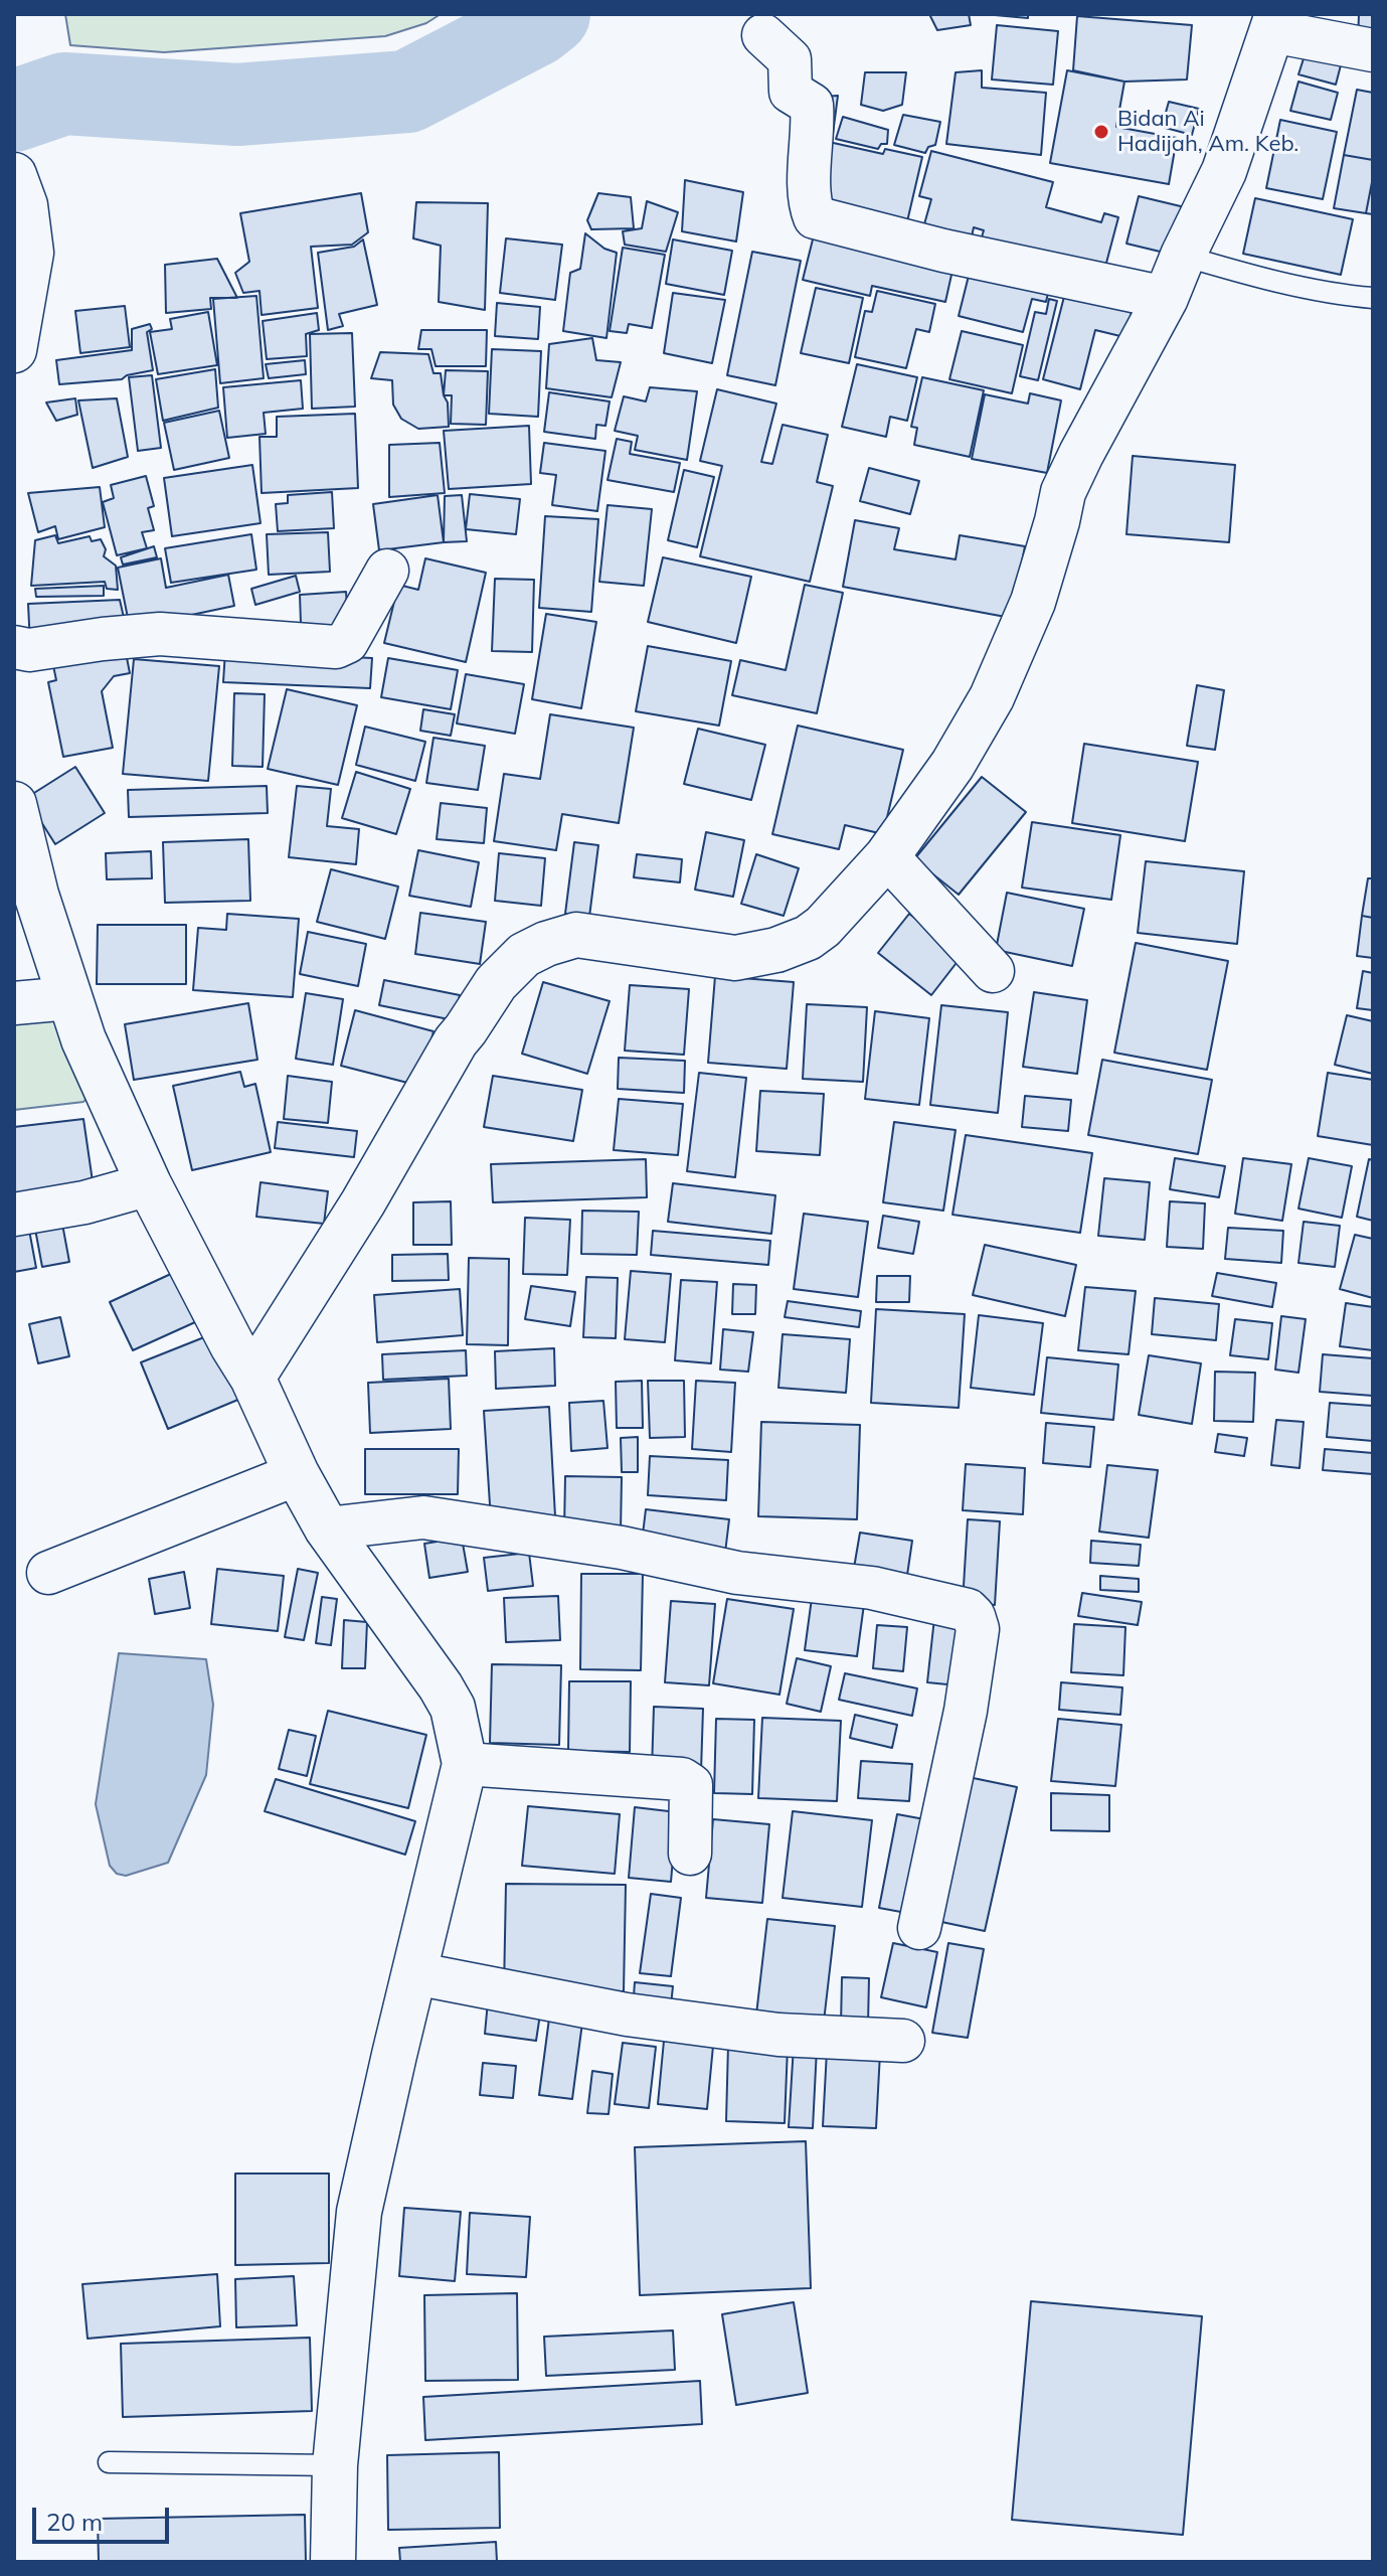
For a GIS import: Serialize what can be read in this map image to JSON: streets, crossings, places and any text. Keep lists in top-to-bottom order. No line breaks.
{"places":["Bidan Ai Hadijah, Am. Keb."],"scale_bar":"20 m"}
